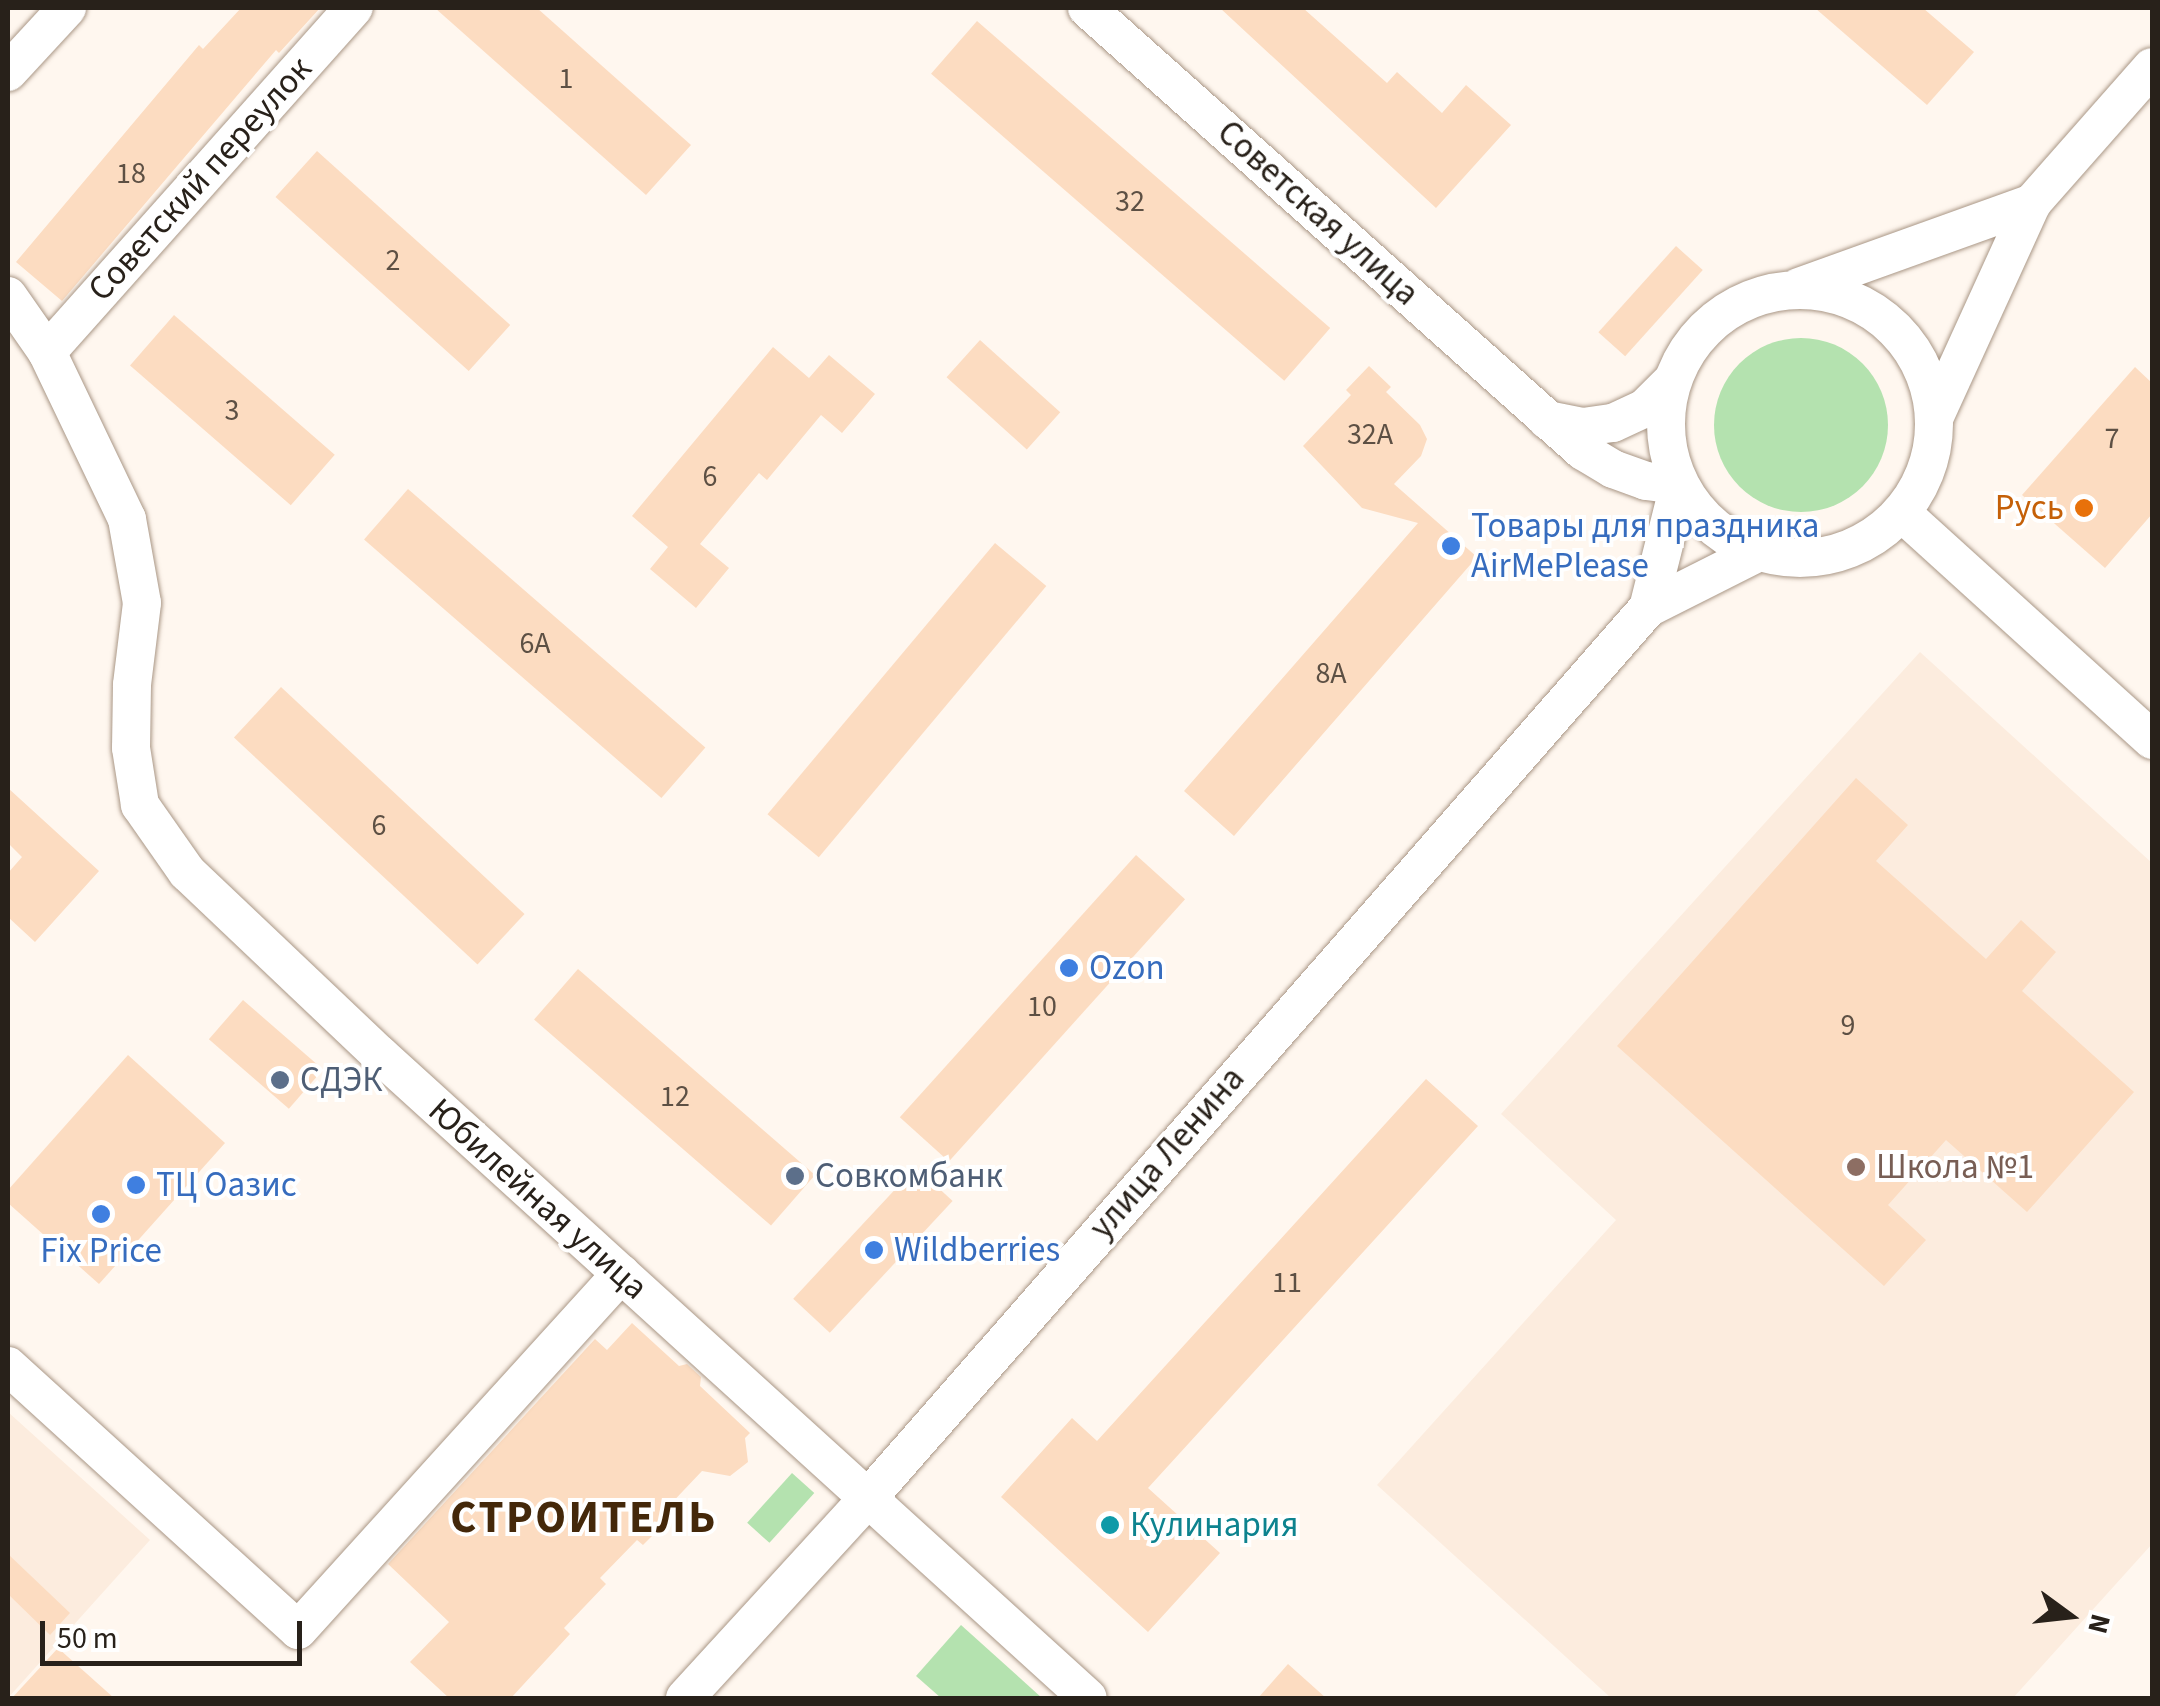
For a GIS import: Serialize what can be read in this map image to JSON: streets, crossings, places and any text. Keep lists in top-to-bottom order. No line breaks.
{"streets":{"street":["Советский переулок","Советская улица","улица Ленина","Юбилейная улица"]},"crossings":[["Советский переулок","Юбилейная улица"],["улица Ленина","Юбилейная улица"]],"districts":["СТРОИТЕЛЬ"],"places":["Русь","Товары для праздника AirMePlease","Ozon","СДЭК","Школа №1","Совкомбанк","ТЦ Оазис","Fix Price","Wildberries","Кулинария"],"house_numbers":["1","18","32","2","3","32А","7","6","6А","8А","6","10","9","12","11"],"scale_bar":"50 m","north":"right"}
